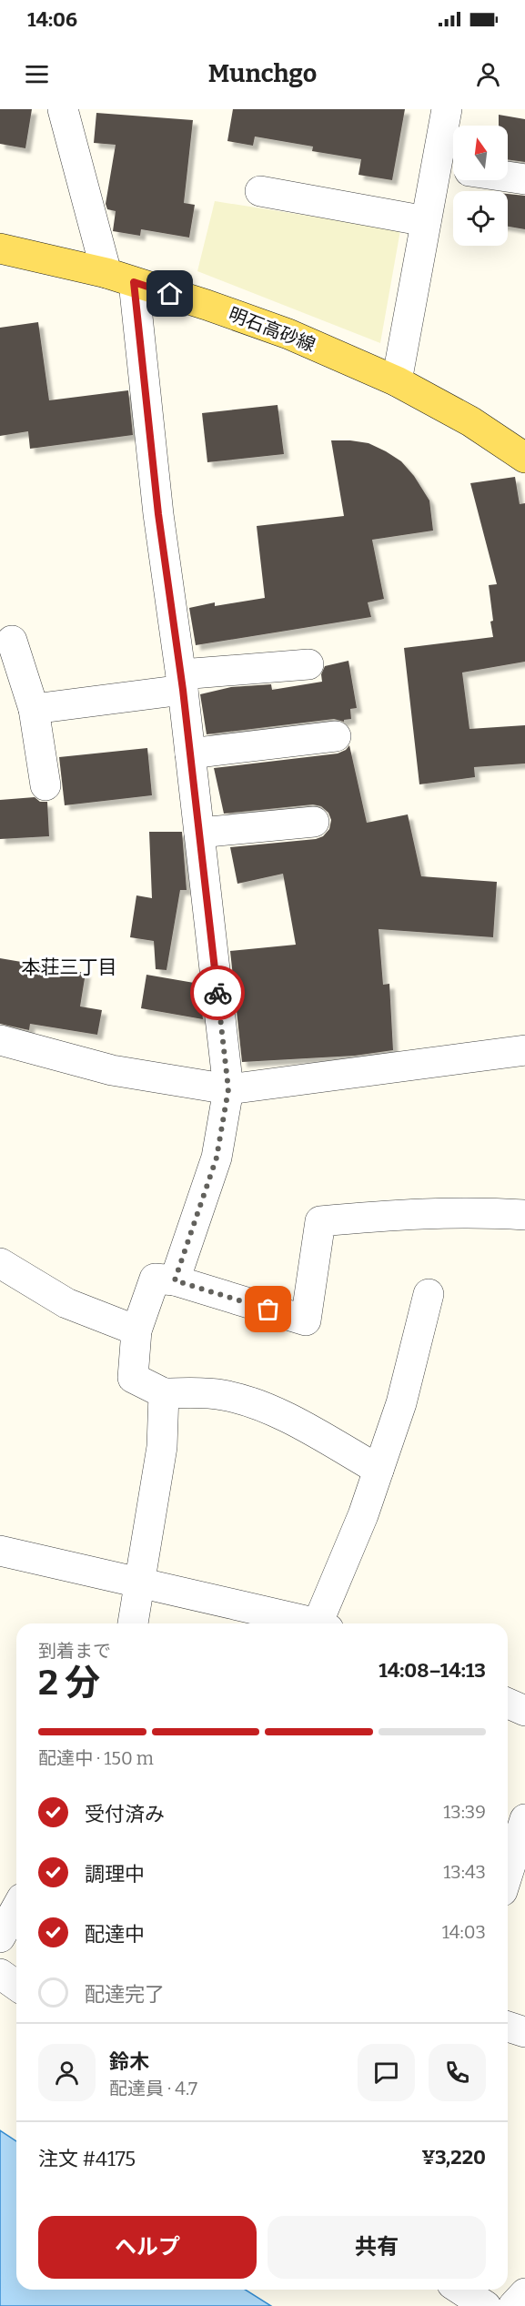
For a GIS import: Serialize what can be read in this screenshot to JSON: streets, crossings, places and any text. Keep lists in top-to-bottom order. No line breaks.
{"streets":{"main road":["明石高砂線"]},"districts":["本荘三丁目"],"north":"top","page":{"status":"14:06","header":"Munchgo","heading":["2 分","到着まで","14:08–14:13"],"panel":["鈴木","配達員 · 4.7","注文 #4175","¥3,220"],"bar":"配達中 · 150 m","list":[["受付済み","13:39"],["調理中","13:43"],["配達中","14:03"],"配達完了"],"buttons":["ヘルプ","共有"]}}
